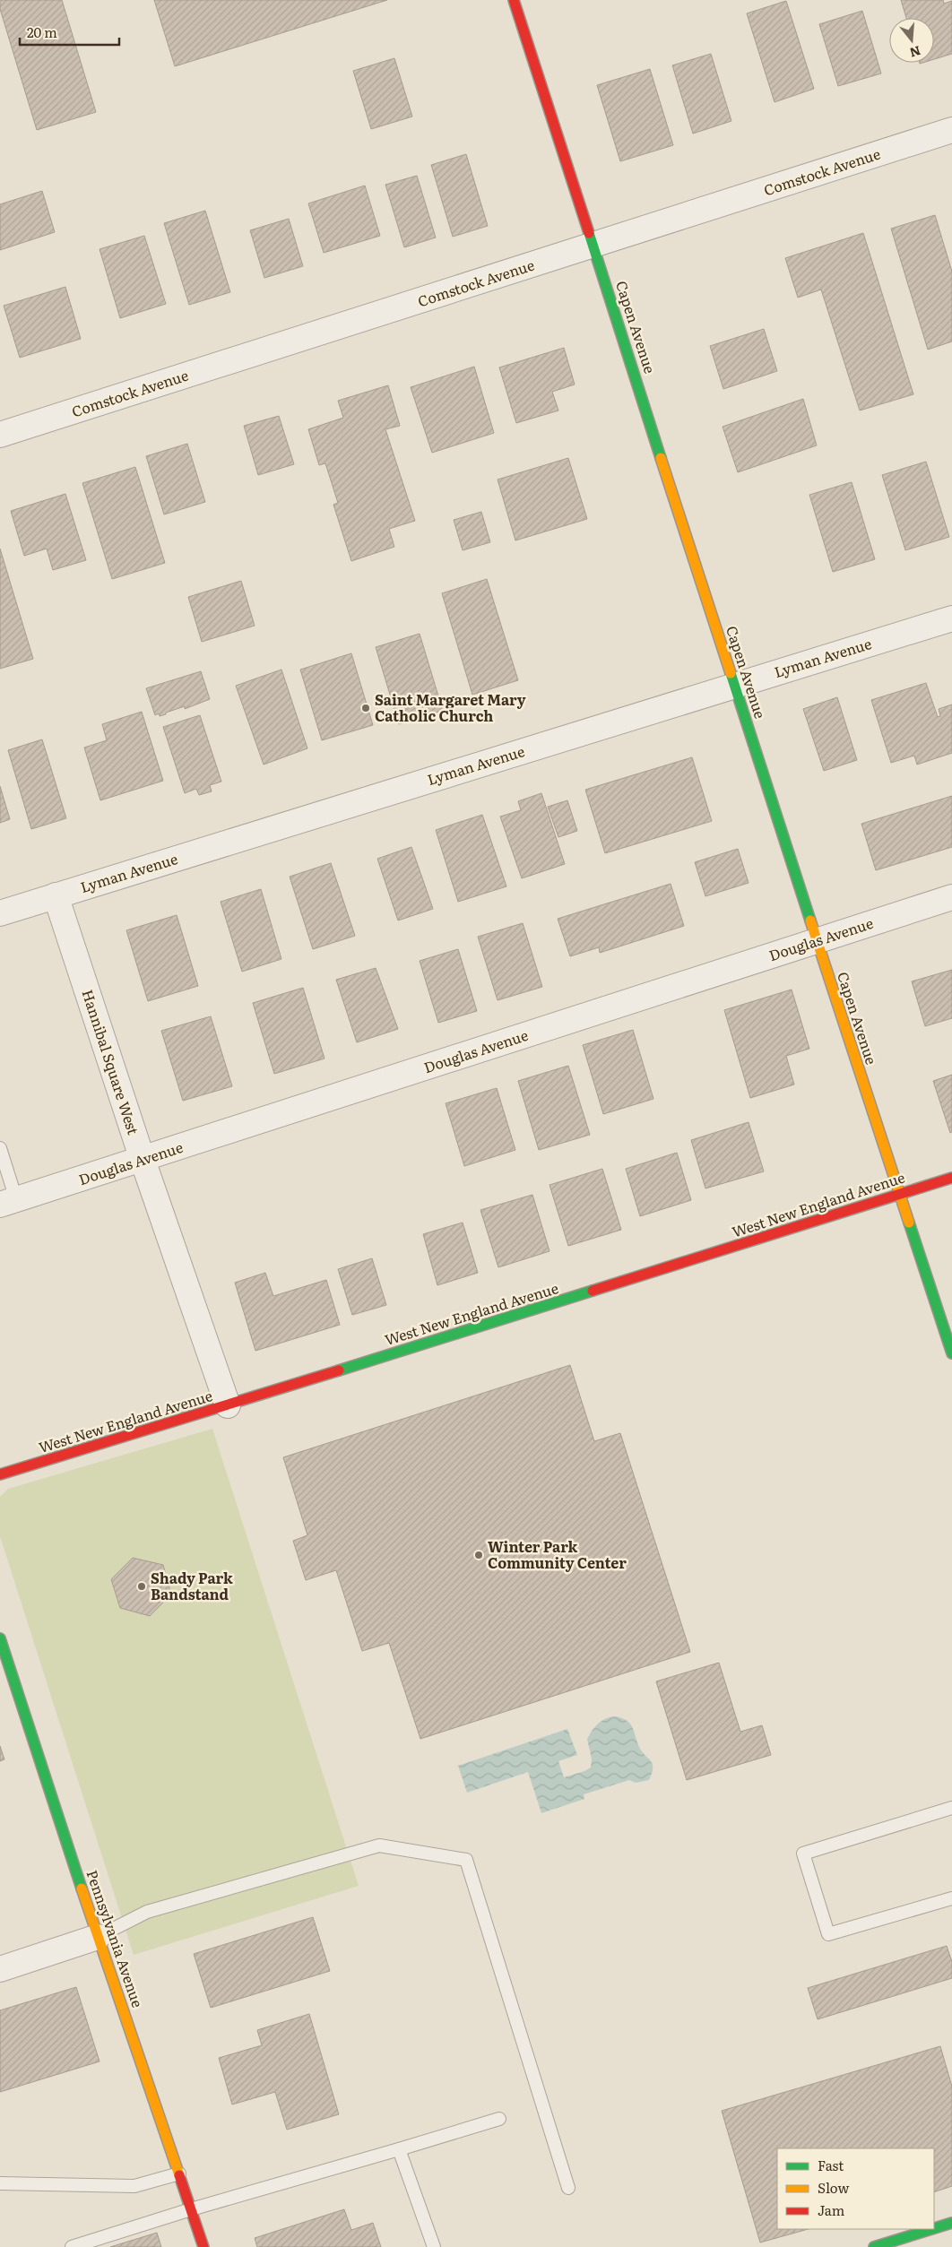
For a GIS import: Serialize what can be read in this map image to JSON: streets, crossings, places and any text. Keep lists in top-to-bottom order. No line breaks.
{"streets":{"street":["Comstock Avenue","Capen Avenue","Lyman Avenue","Douglas Avenue","Hannibal Square West","West New England Avenue","Pennsylvania Avenue"]},"crossings":[["Comstock Avenue","Capen Avenue"],["Capen Avenue","Lyman Avenue"],["Capen Avenue","Douglas Avenue"],["Capen Avenue","West New England Avenue"],["Lyman Avenue","Hannibal Square West"],["Douglas Avenue","Hannibal Square West"],["Hannibal Square West","West New England Avenue"]],"places":["Saint Margaret Mary Catholic Church","Winter Park Community Center","Shady Park Bandstand"],"legend":["Fast","Slow","Jam"],"scale_bar":"20 m","north":"bottom"}
